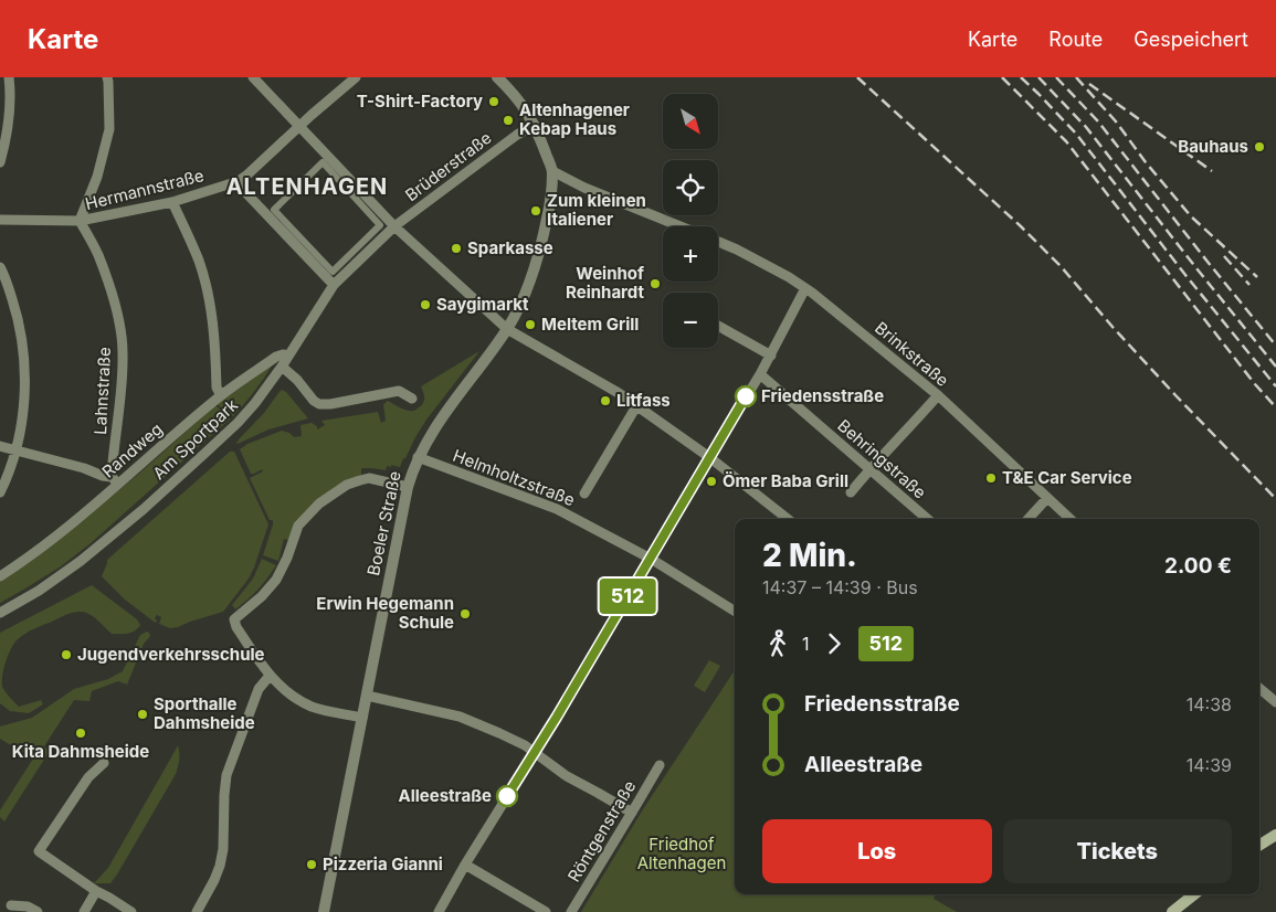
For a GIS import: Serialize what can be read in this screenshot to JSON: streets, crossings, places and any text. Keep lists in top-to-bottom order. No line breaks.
{"streets":{"street":["Brüderstraße","Hermannstraße","Brinkstraße","Lahnstraße","Am Sportpark","Randweg","Behringstraße","Helmholtzstraße","Boeler Straße","Röntgenstraße"]},"crossings":[["Brüderstraße","Am Sportpark"],["Brüderstraße","Randweg"],["Hermannstraße","Lahnstraße"],["Brinkstraße","Boeler Straße"],["Lahnstraße","Randweg"],["Helmholtzstraße","Boeler Straße"]],"districts":["ALTENHAGEN"],"parks":["Friedhof Altenhagen"],"places":["T-Shirt-Factory","Altenhagener Kebap Haus","Bauhaus","Zum kleinen Italiener","Sparkasse","Weinhof Reinhardt","Saygimarkt","Meltem Grill","Friedensstraße","Litfass","T&E Car Service","Ömer Baba Grill","Erwin Hegemann Schule","Jugendverkehrsschule","Sporthalle Dahmsheide","Kita Dahmsheide","Alleestraße","Pizzeria Gianni"],"lines":["bus line 512"],"north":"bottom right","page":{"header":"Karte","nav":["Karte","Route","Gespeichert"],"on_map":"512","map_buttons":["+","−"],"heading":["2 Min.","14:37 – 14:39 · Bus","2.00 €"],"legs":["1","512"],"list":[{"name":"Friedensstraße","value":"14:38"},{"name":"Alleestraße","value":"14:39"}],"buttons":["Los","Tickets"]}}
